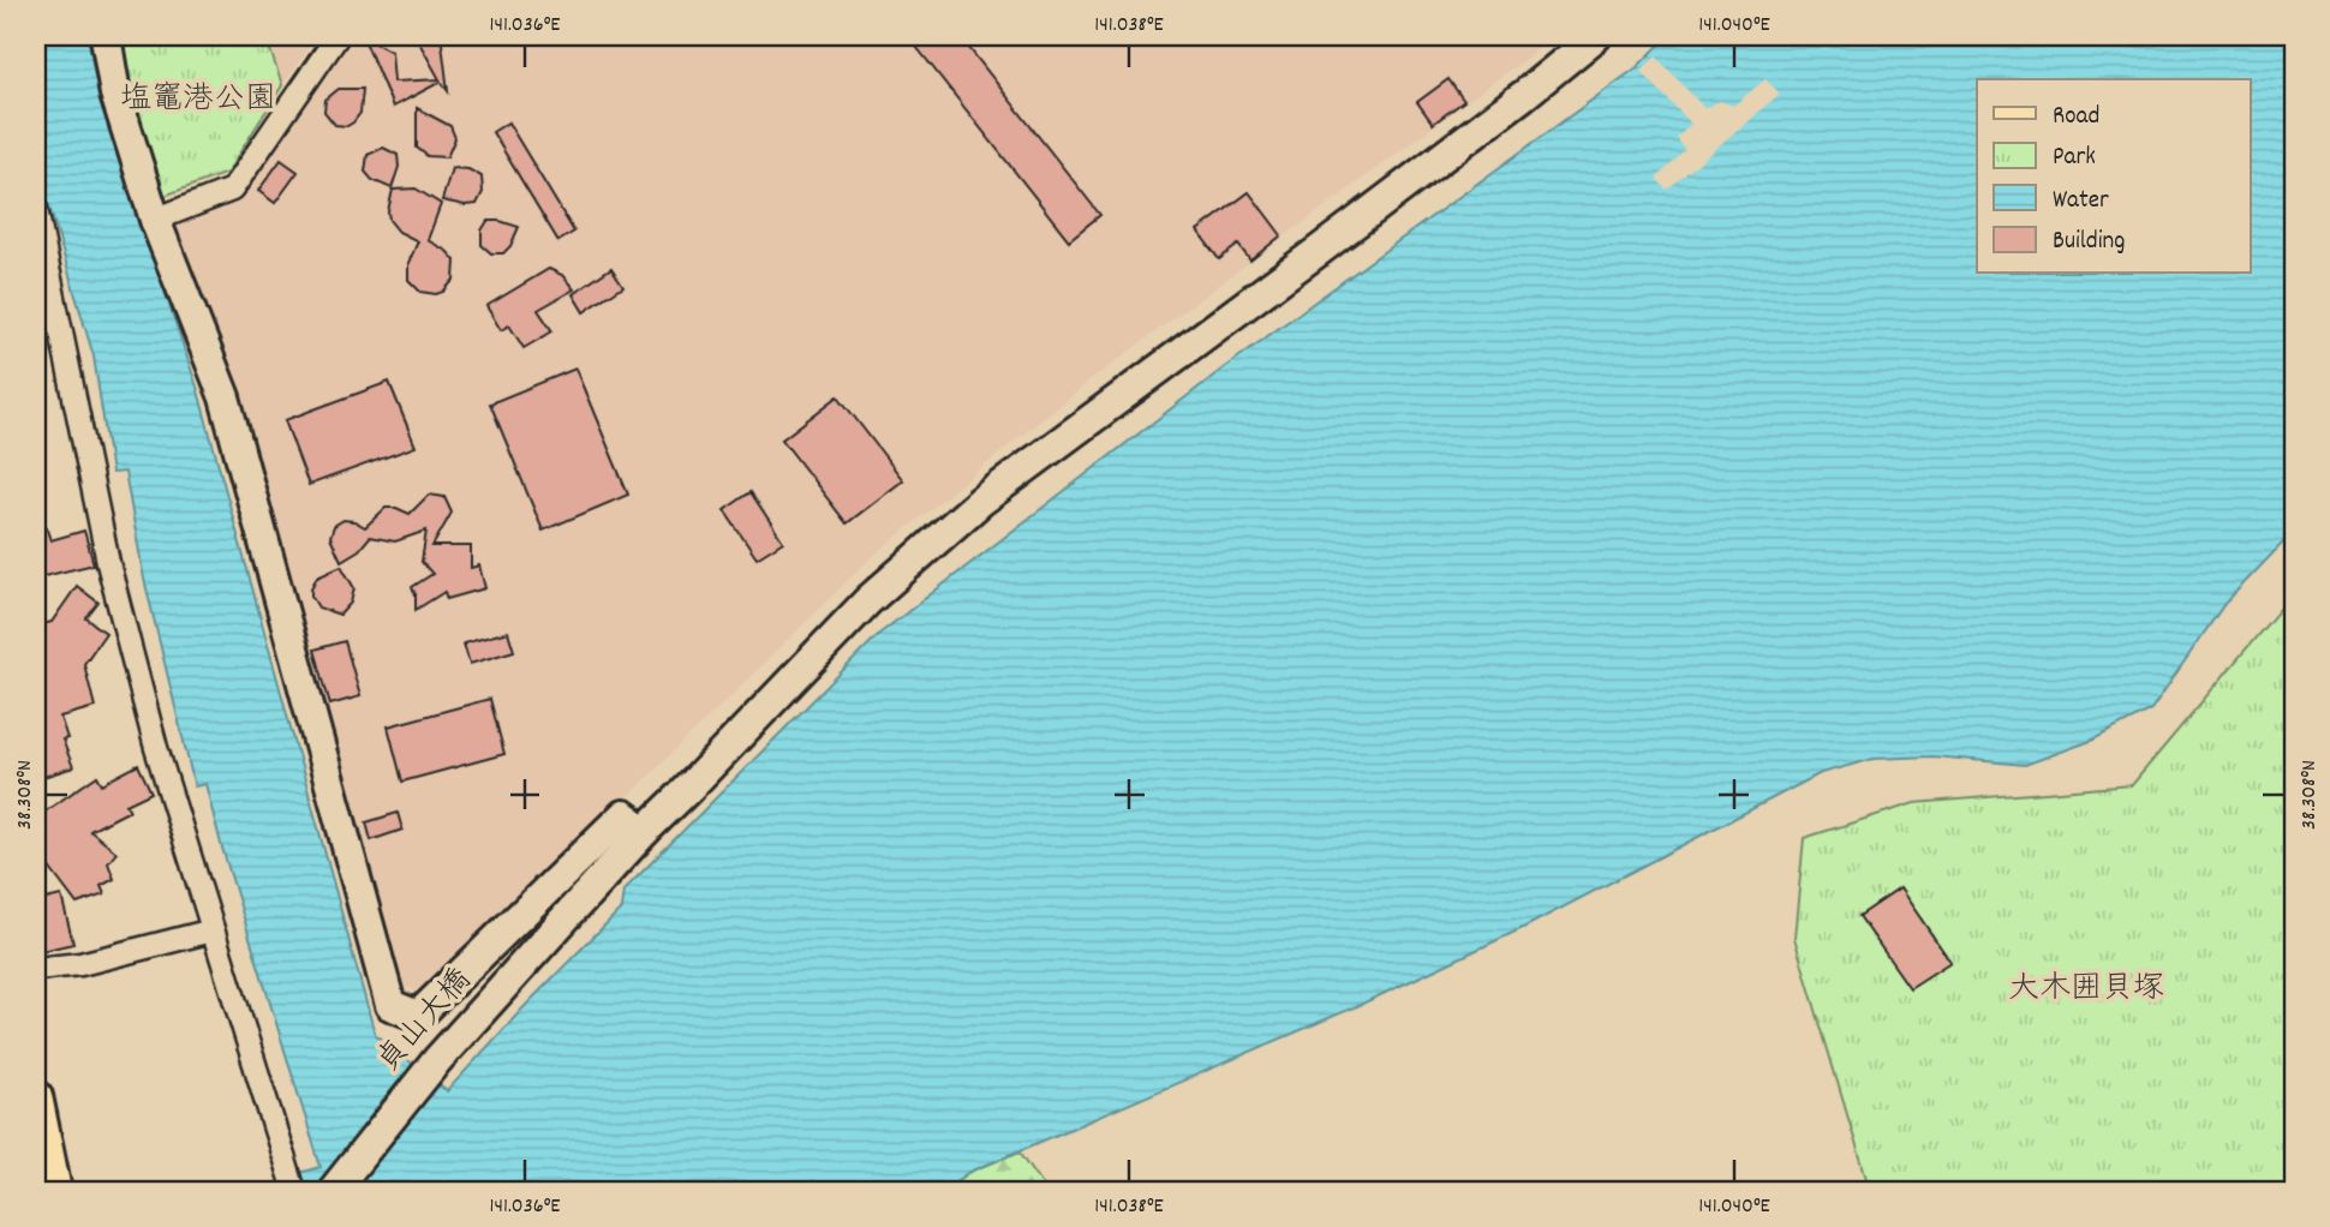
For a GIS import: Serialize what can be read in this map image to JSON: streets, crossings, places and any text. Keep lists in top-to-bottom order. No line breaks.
{"streets":{"street":["貞山大橋"]},"parks":["塩竈港公園","大木囲貝塚"],"legend":["Road","Park","Water","Building"],"coordinates":["141.036°E","141.038°E","141.040°E","38.308°N"]}
